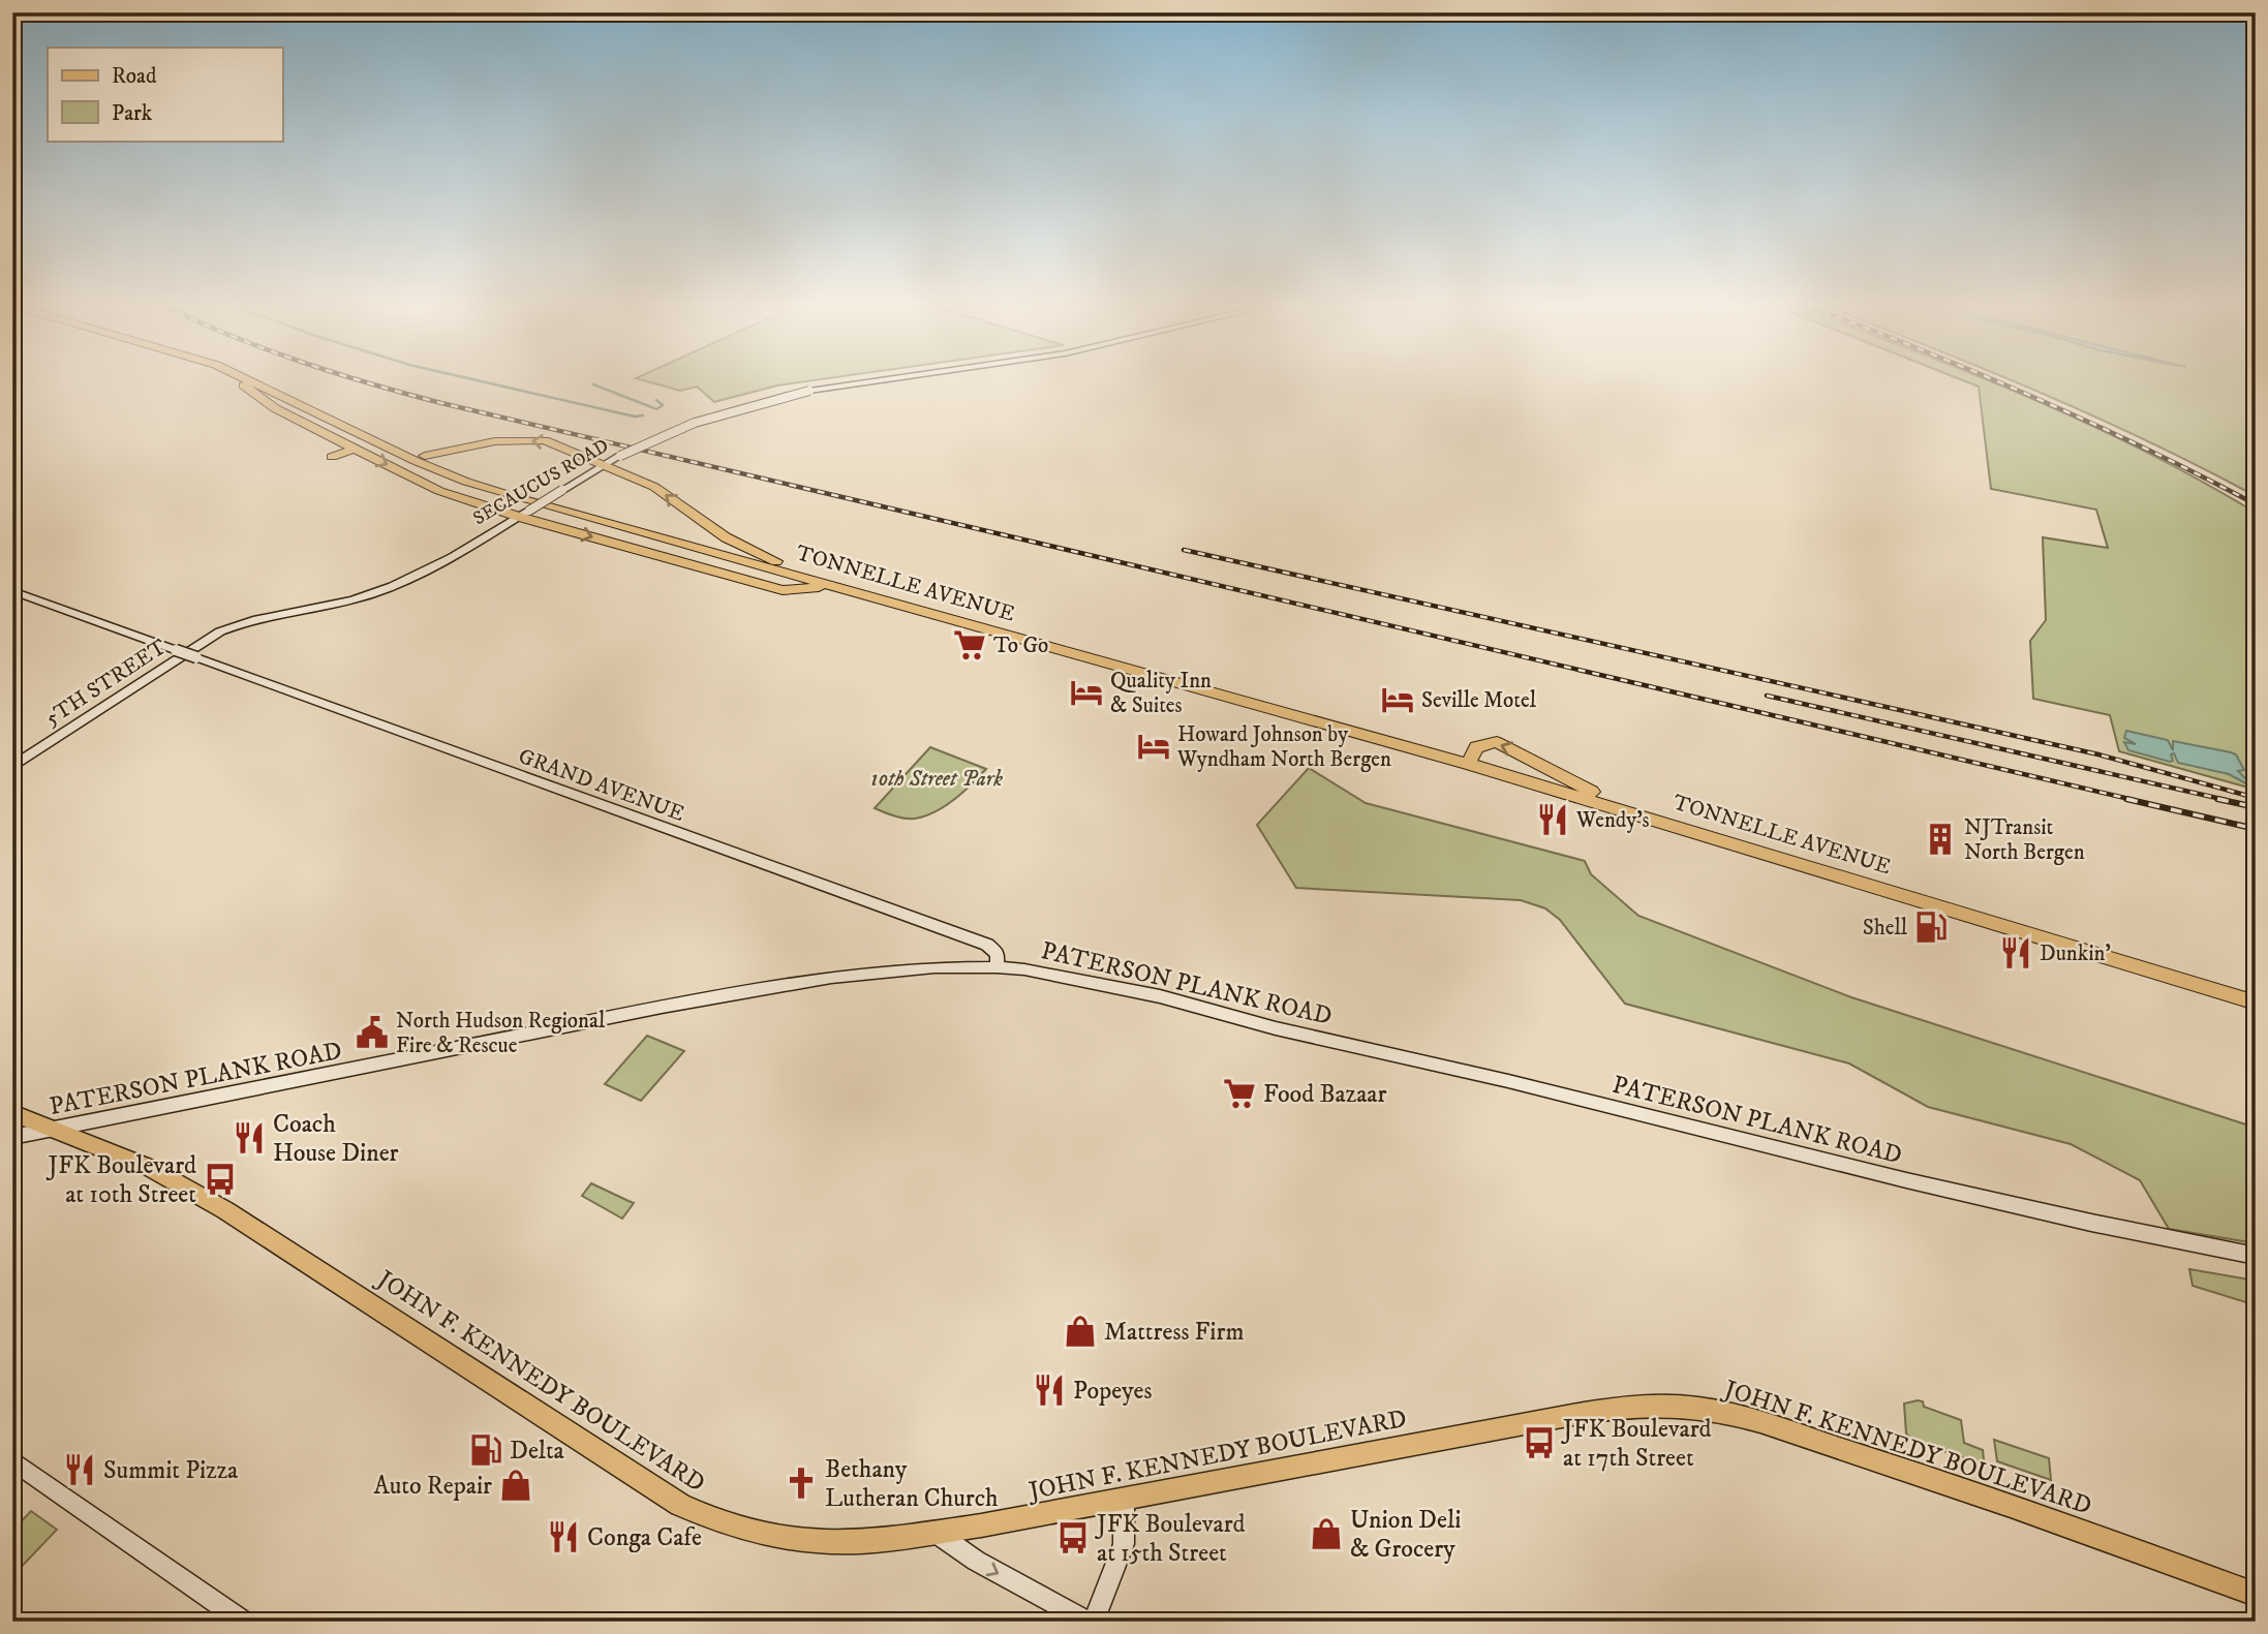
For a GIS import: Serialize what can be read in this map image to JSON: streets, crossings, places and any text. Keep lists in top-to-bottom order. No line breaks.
{"streets":{"highway":["TONNELLE AVENUE"],"main road":["SECAUCUS ROAD","5TH STREET","GRAND AVENUE","PATERSON PLANK ROAD","JOHN F. KENNEDY BOULEVARD"]},"crossings":[["SECAUCUS ROAD","5TH STREET"],["GRAND AVENUE","PATERSON PLANK ROAD"],["PATERSON PLANK ROAD","JOHN F. KENNEDY BOULEVARD"]],"parks":["10th Street Park"],"places":{"supermarket":["To Go","Food Bazaar"],"hotel":["Quality Inn & Suites","Seville Motel","Howard Johnson by Wyndham North Bergen"],"restaurant":["Wendy's","Dunkin'","Coach House Diner","Popeyes","Summit Pizza","Conga Cafe"],"building":["NJTransit North Bergen"],"fuel station":["Shell","Delta"],"public building":["North Hudson Regional Fire & Rescue"],"bus stop":["JFK Boulevard at 10th Street","JFK Boulevard at 17th Street","JFK Boulevard at 15th Street"],"shop":["Mattress Firm","Auto Repair","Union Deli & Grocery"],"church":["Bethany Lutheran Church"]},"legend":["Road","Park"]}
